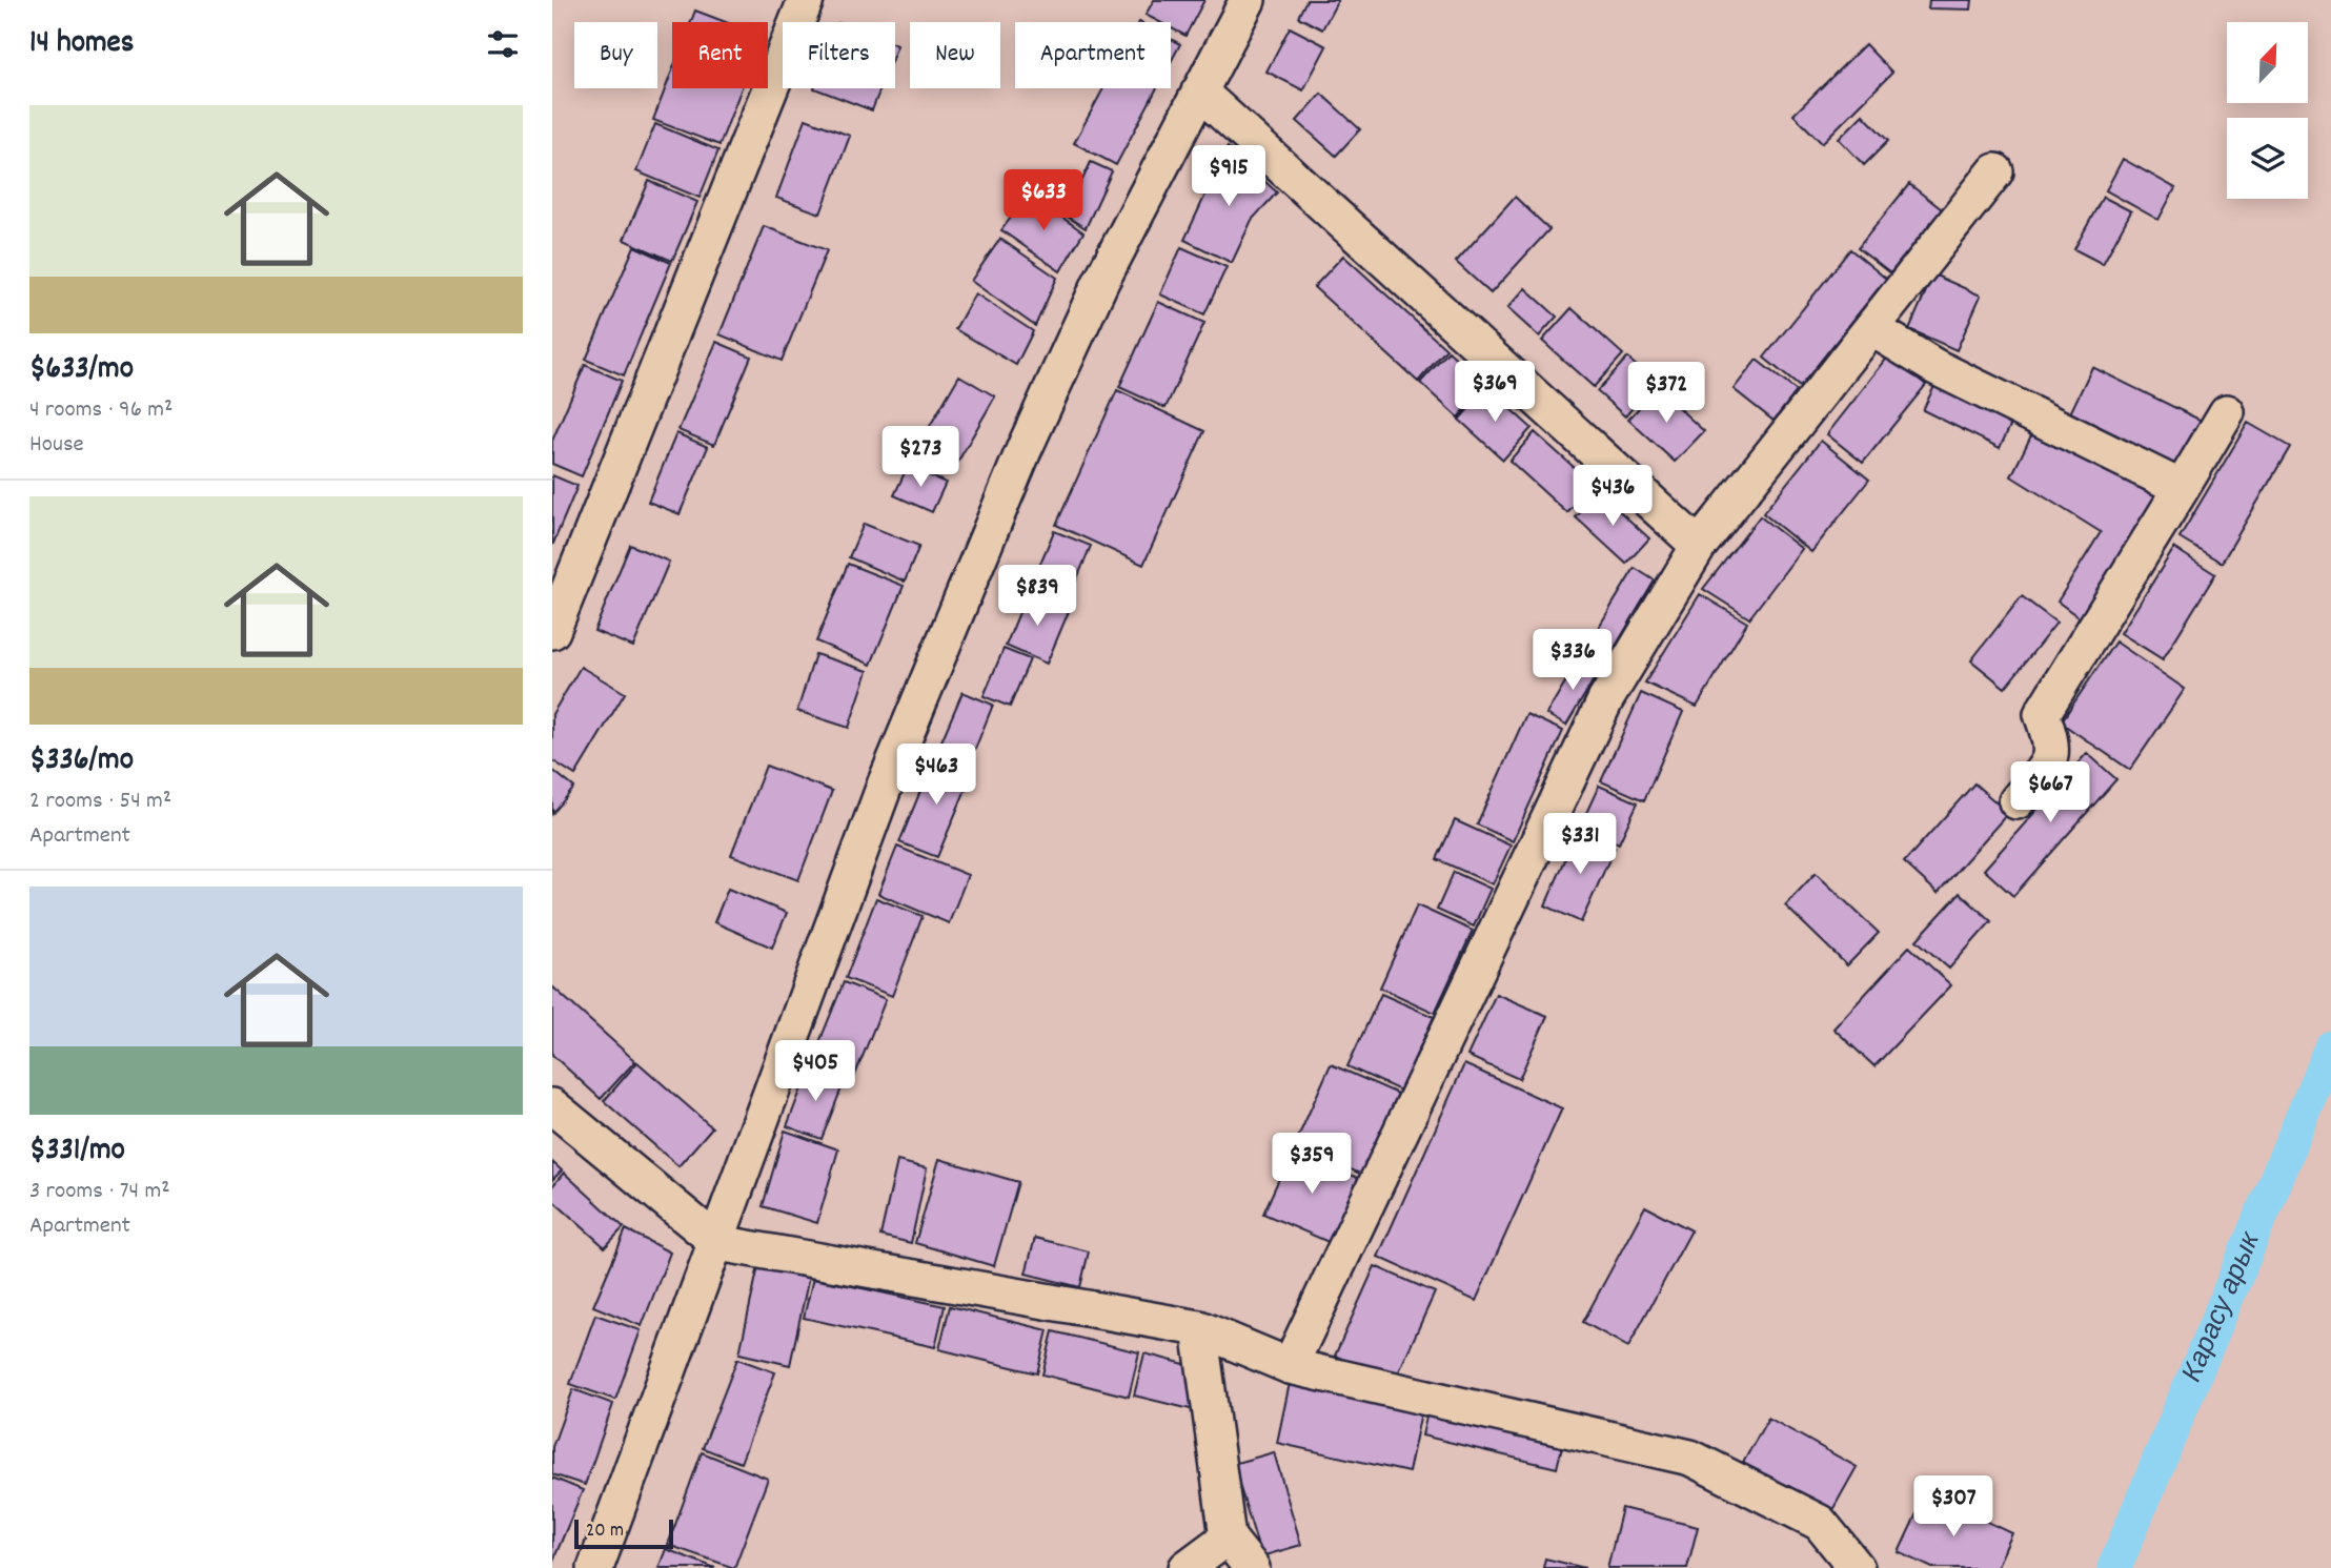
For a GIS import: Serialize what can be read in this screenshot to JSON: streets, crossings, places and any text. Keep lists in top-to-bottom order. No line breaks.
{"water":["Карасу арык"],"scale_bar":"20 m","north":"top right","page":{"heading":"14 homes","chip":["Buy","Rent","Filters","New","Apartment"],"list":[{"name":"$633/mo","note":"4 rooms · 96 m² · House"},{"name":"$336/mo","note":"2 rooms · 54 m² · Apartment"},{"name":"$331/mo","note":"3 rooms · 74 m² · Apartment"}],"price":["$915","$633","$369","$372","$273","$436","$839","$336","$463","$667","$331","$405","$359","$307"],"scale":"20 m"}}
